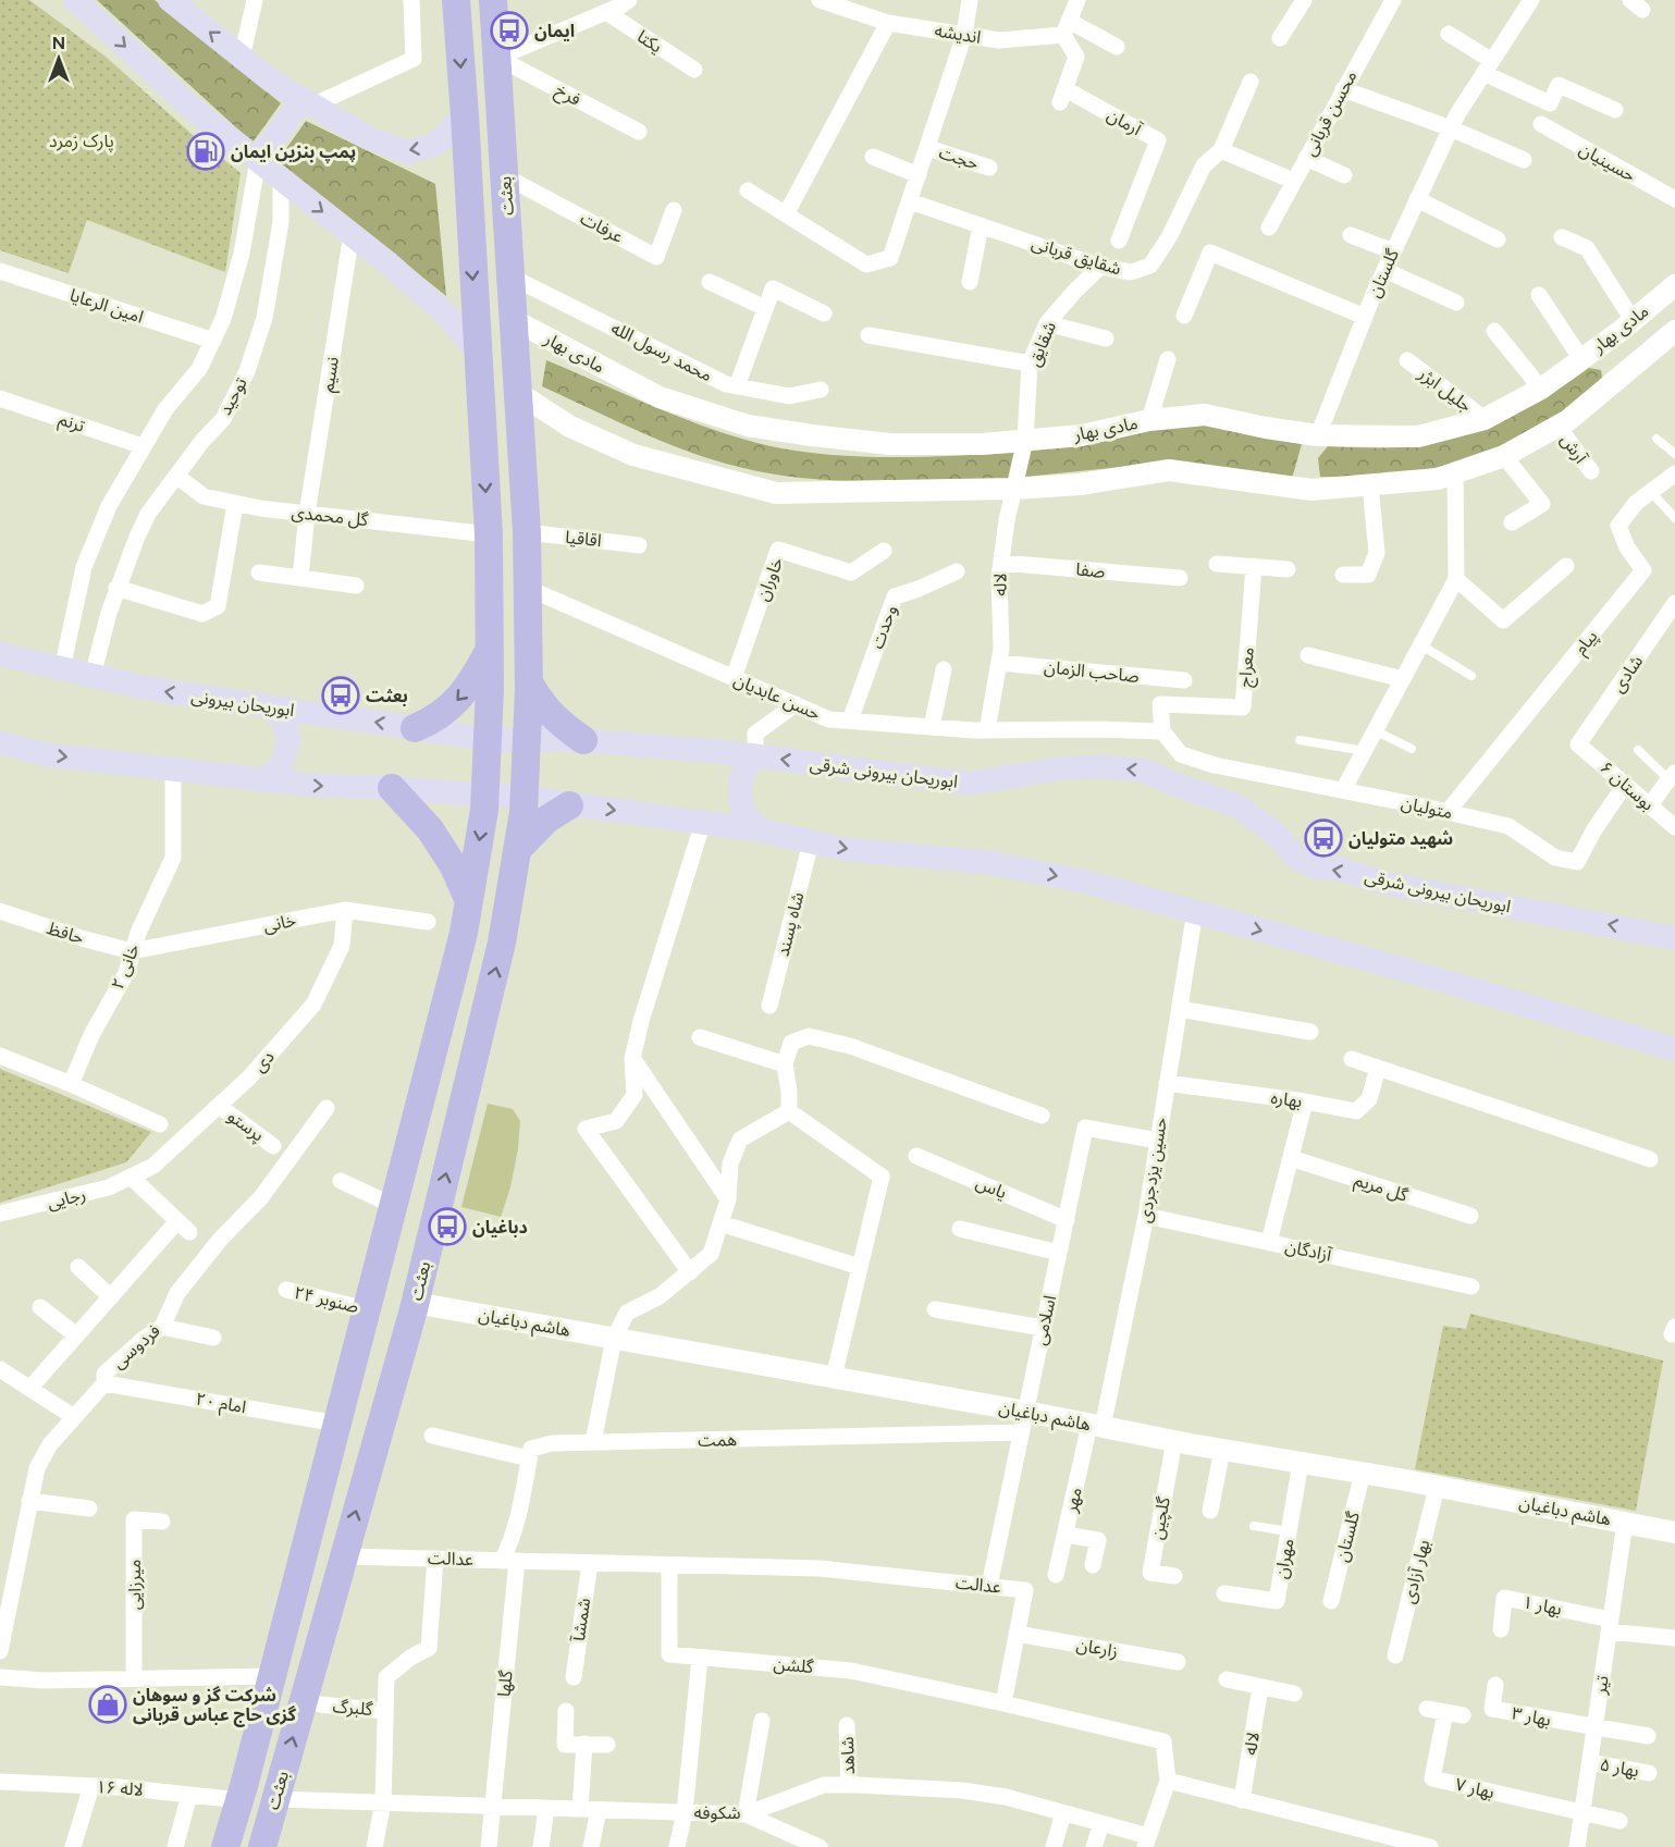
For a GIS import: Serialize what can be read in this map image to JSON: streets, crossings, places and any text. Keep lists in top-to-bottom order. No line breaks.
{"streets":{"main road":["بعثت","ابوریحان بیرونی","ابوریحان بیرونی شرقی"],"street":["اندیشه","یکتا","فرخ","محسن قربانی","آرمان","حجت","حسینیان","عرفات","شقایق قربانی","گلستان","امین الرعایا","مادی بهار","شقایق","محمد رسول الله","نسیم","جلیل ابژر","توحید","ترنم","آرش","گل محمدی","اقاقیا","صفا","خاوران","لاله","وحدت","پیام","معراج","صاحب الزمان","شادی","حسن عابدیان","بوستان ۶","متولیان","خانی","شاه پسند","حافظ","خانی ۲","دی","بهاره","پرستو","حسین یزدجردی","یاس","گل مریم","رجایی","آزادگان","صنوبر ۲۴","اسلامی","هاشم دباغیان","فردوسی","امام ۲۰","همت","مهر","گلچین","عدالت","مهران","بهار آزادی","میرزایی","بهار ۱","شمشآ","زارعان","گلشن","گلها","تیر","گلبرگ","بهار ۳","شاهد","بهار ۵","لاله ۱۶","بهار ۷","شکوفه"]},"crossings":[["اندیشه","آرمان"],["فرخ","بعثت"],["بعثت","عرفات"],["بعثت","مادی بهار"],["بعثت","محمد رسول الله"],["بعثت","گل محمدی"],["بعثت","اقاقیا"],["بعثت","حسن عابدیان"],["بعثت","ابوریحان بیرونی"],["بعثت","ابوریحان بیرونی شرقی"],["بعثت","صنوبر ۲۴"],["بعثت","هاشم دباغیان"],["بعثت","امام ۲۰"],["بعثت","عدالت"],["بعثت","لاله ۱۶"],["بعثت","شکوفه"],["شقایق قربانی","شقایق"],["گلستان","مادی بهار"],["گلستان","هاشم دباغیان"],["مادی بهار","شقایق"],["مادی بهار","جلیل ابژر"],["مادی بهار","آرش"],["مادی بهار","لاله"],["شقایق","لاله"],["نسیم","گل محمدی"],["توحید","گل محمدی"],["توحید","ابوریحان بیرونی"],["صفا","لاله"],["خاوران","حسن عابدیان"],["لاله","صاحب الزمان"],["لاله","حسن عابدیان"],["وحدت","حسن عابدیان"],["پیام","متولیان"],["معراج","حسن عابدیان"],["شادی","بوستان ۶"],["ابوریحان بیرونی","ابوریحان بیرونی شرقی"],["بوستان ۶","متولیان"],["خانی","حافظ"],["خانی","خانی ۲"],["خانی","دی"],["حافظ","خانی ۲"],["دی","پرستو"],["دی","رجایی"],["بهاره","حسین یزدجردی"],["حسین یزدجردی","آزادگان"],["حسین یزدجردی","اسلامی"],["حسین یزدجردی","هاشم دباغیان"],["حسین یزدجردی","مهر"],["یاس","اسلامی"],["اسلامی","هاشم دباغیان"],["اسلامی","همت"],["اسلامی","عدالت"],["هاشم دباغیان","مهر"],["هاشم دباغیان","گلچین"],["هاشم دباغیان","مهران"],["هاشم دباغیان","بهار آزادی"],["هاشم دباغیان","تیر"],["فردوسی","امام ۲۰"],["عدالت","شمشآ"],["عدالت","زارعان"],["عدالت","گلشن"],["عدالت","گلها"],["بهار ۱","تیر"],["گلها","شکوفه"],["تیر","بهار ۳"],["تیر","بهار ۵"],["تیر","بهار ۷"],["شاهد","شکوفه"]],"parks":["پارک زمرد"],"places":{"bus stop":["ایمان","بعثت","شهید متولیان","دباغیان"],"fuel station":["پمپ بنزین ایمان"],"shop":["شرکت گز و سوهان گزی حاج عباس قربانی"]},"north":"top"}
